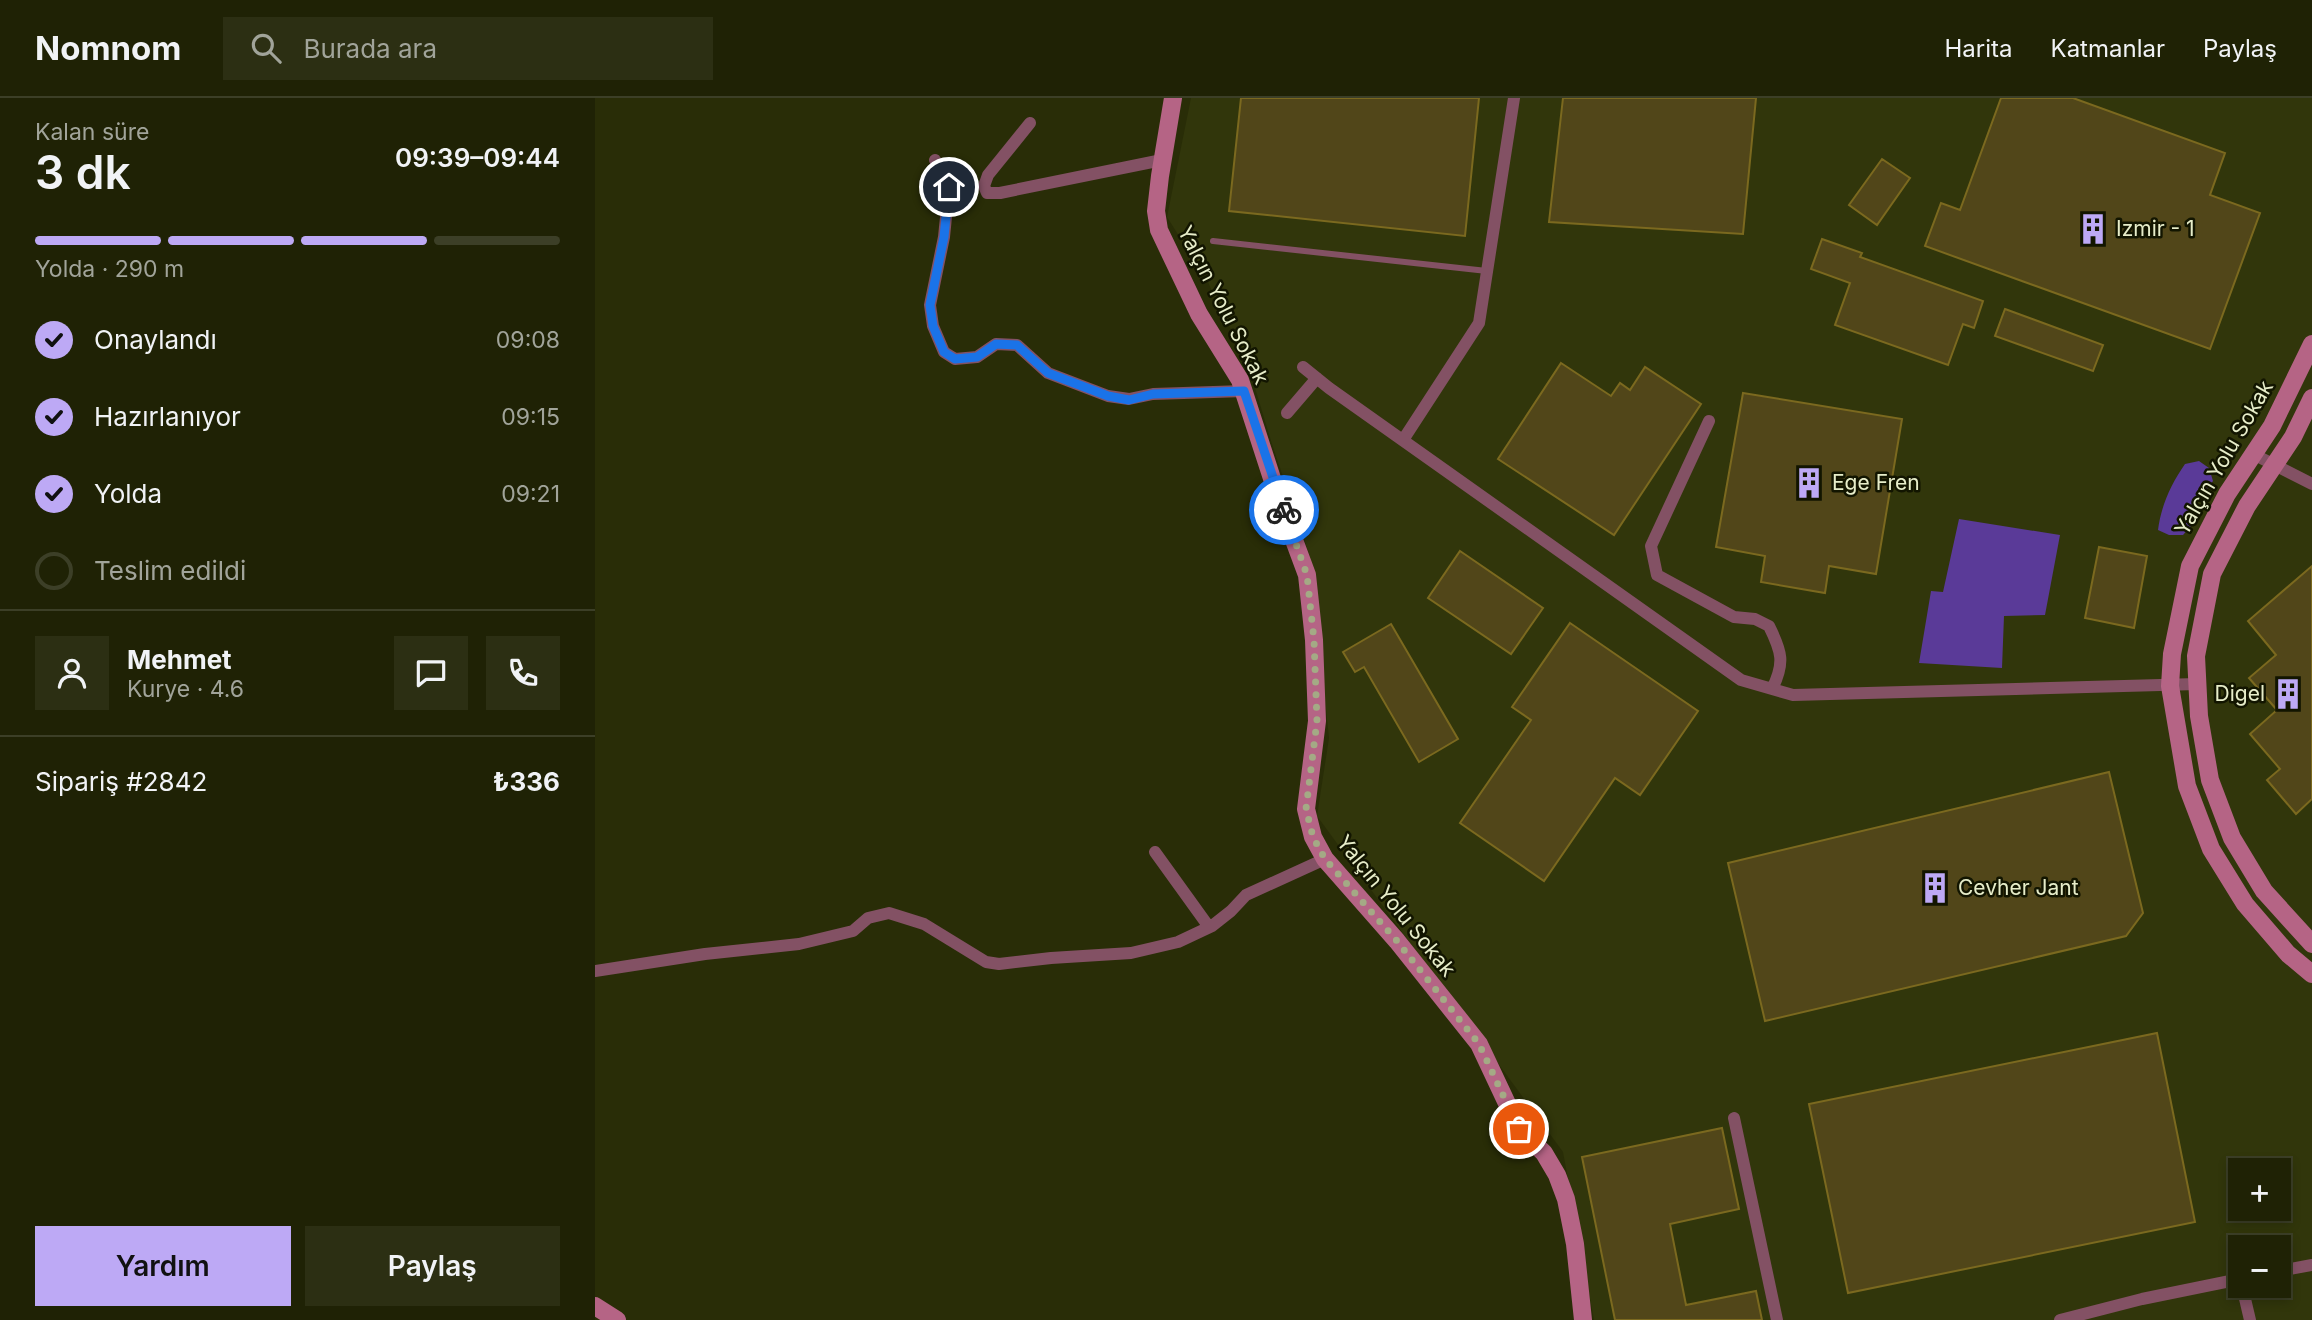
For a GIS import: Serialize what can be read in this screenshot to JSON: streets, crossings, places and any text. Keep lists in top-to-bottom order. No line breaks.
{"streets":{"street":["Yalçın Yolu Sokak"]},"places":{"building":["Izmir - 1","Ege Fren","Digel","Cevher Jant"]},"page":{"header":"Nomnom","search":"Burada ara","nav":["Harita","Katmanlar","Paylaş"],"heading":["3 dk","Kalan süre","09:39–09:44"],"panel":["Mehmet","Kurye · 4.6","Sipariş #2842","₺336"],"bar":"Yolda · 290 m","list":[["Onaylandı","09:08"],["Hazırlanıyor","09:15"],["Yolda","09:21"],"Teslim edildi"],"map_buttons":["+","−"],"buttons":["Yardım","Paylaş"]}}
